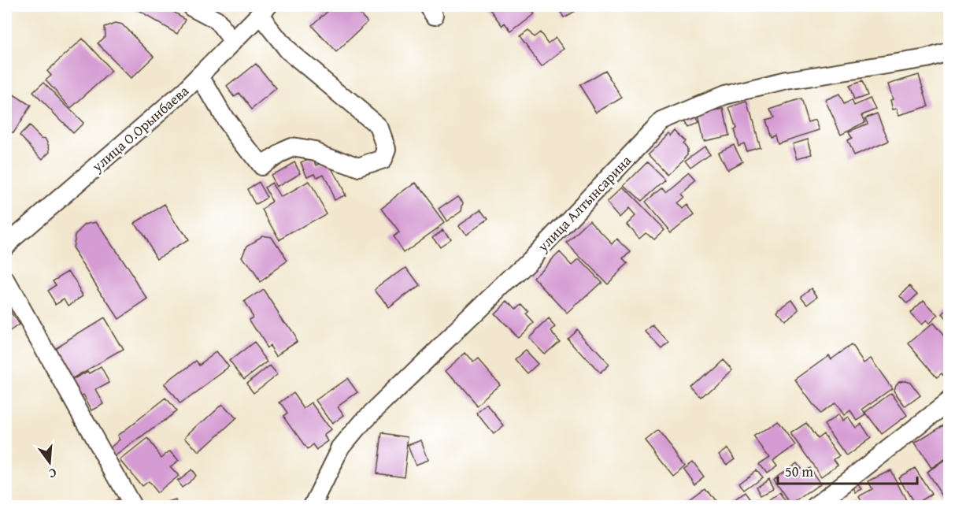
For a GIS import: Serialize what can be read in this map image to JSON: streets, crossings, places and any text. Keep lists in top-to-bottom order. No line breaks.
{"streets":{"street":["улица О.Орынбаева","улица Алтынсарина"]},"scale_bar":"50 m","north":"bottom"}
